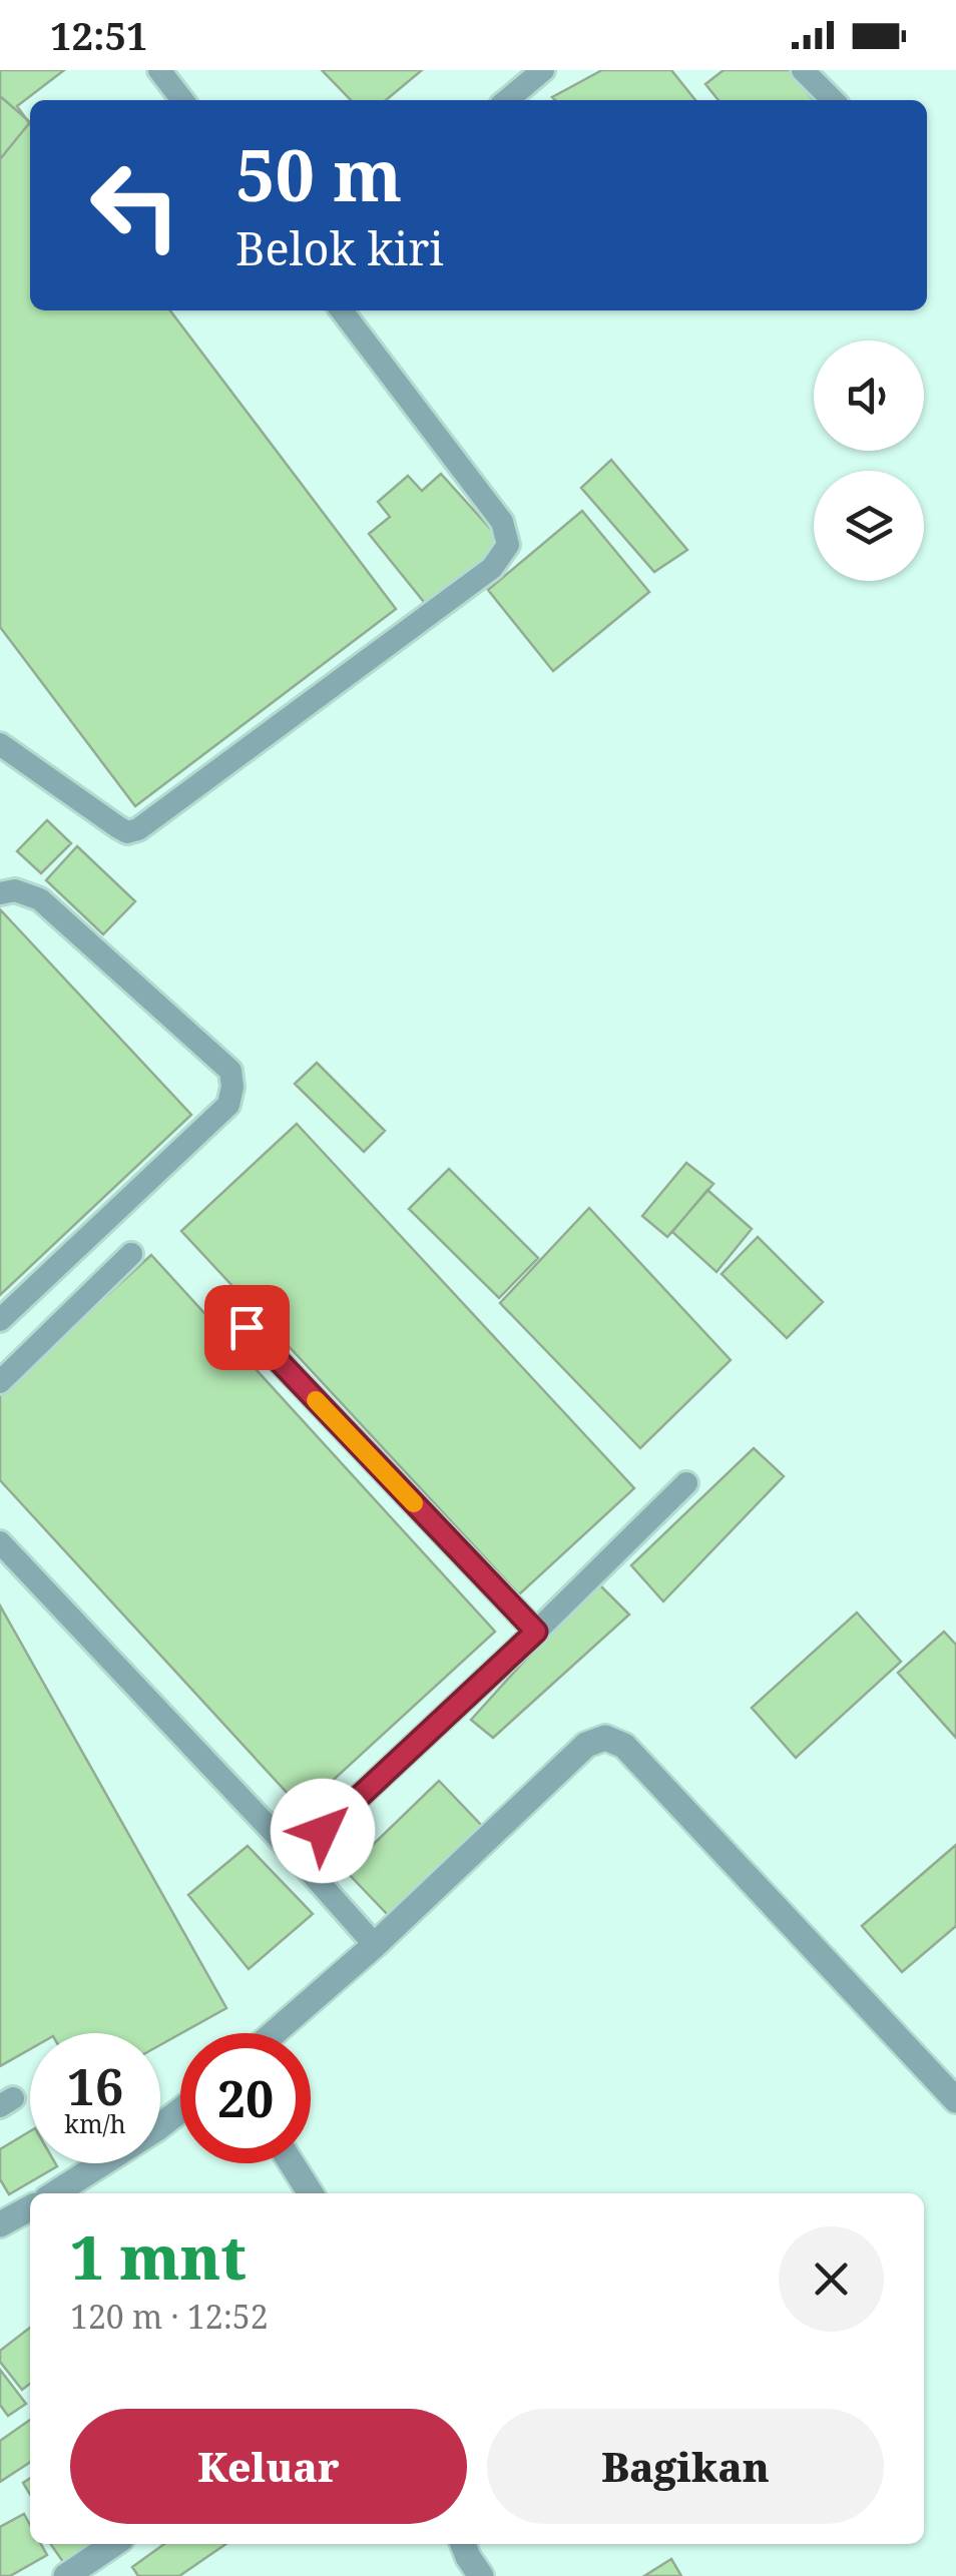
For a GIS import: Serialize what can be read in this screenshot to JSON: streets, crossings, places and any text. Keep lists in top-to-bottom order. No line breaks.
{"page":{"status":"12:51","turn":["50 m","Belok kiri"],"speed":"16 km/h","limit":"20","heading":["1 mnt","120 m · 12:52"],"buttons":["Keluar","Bagikan"]}}
